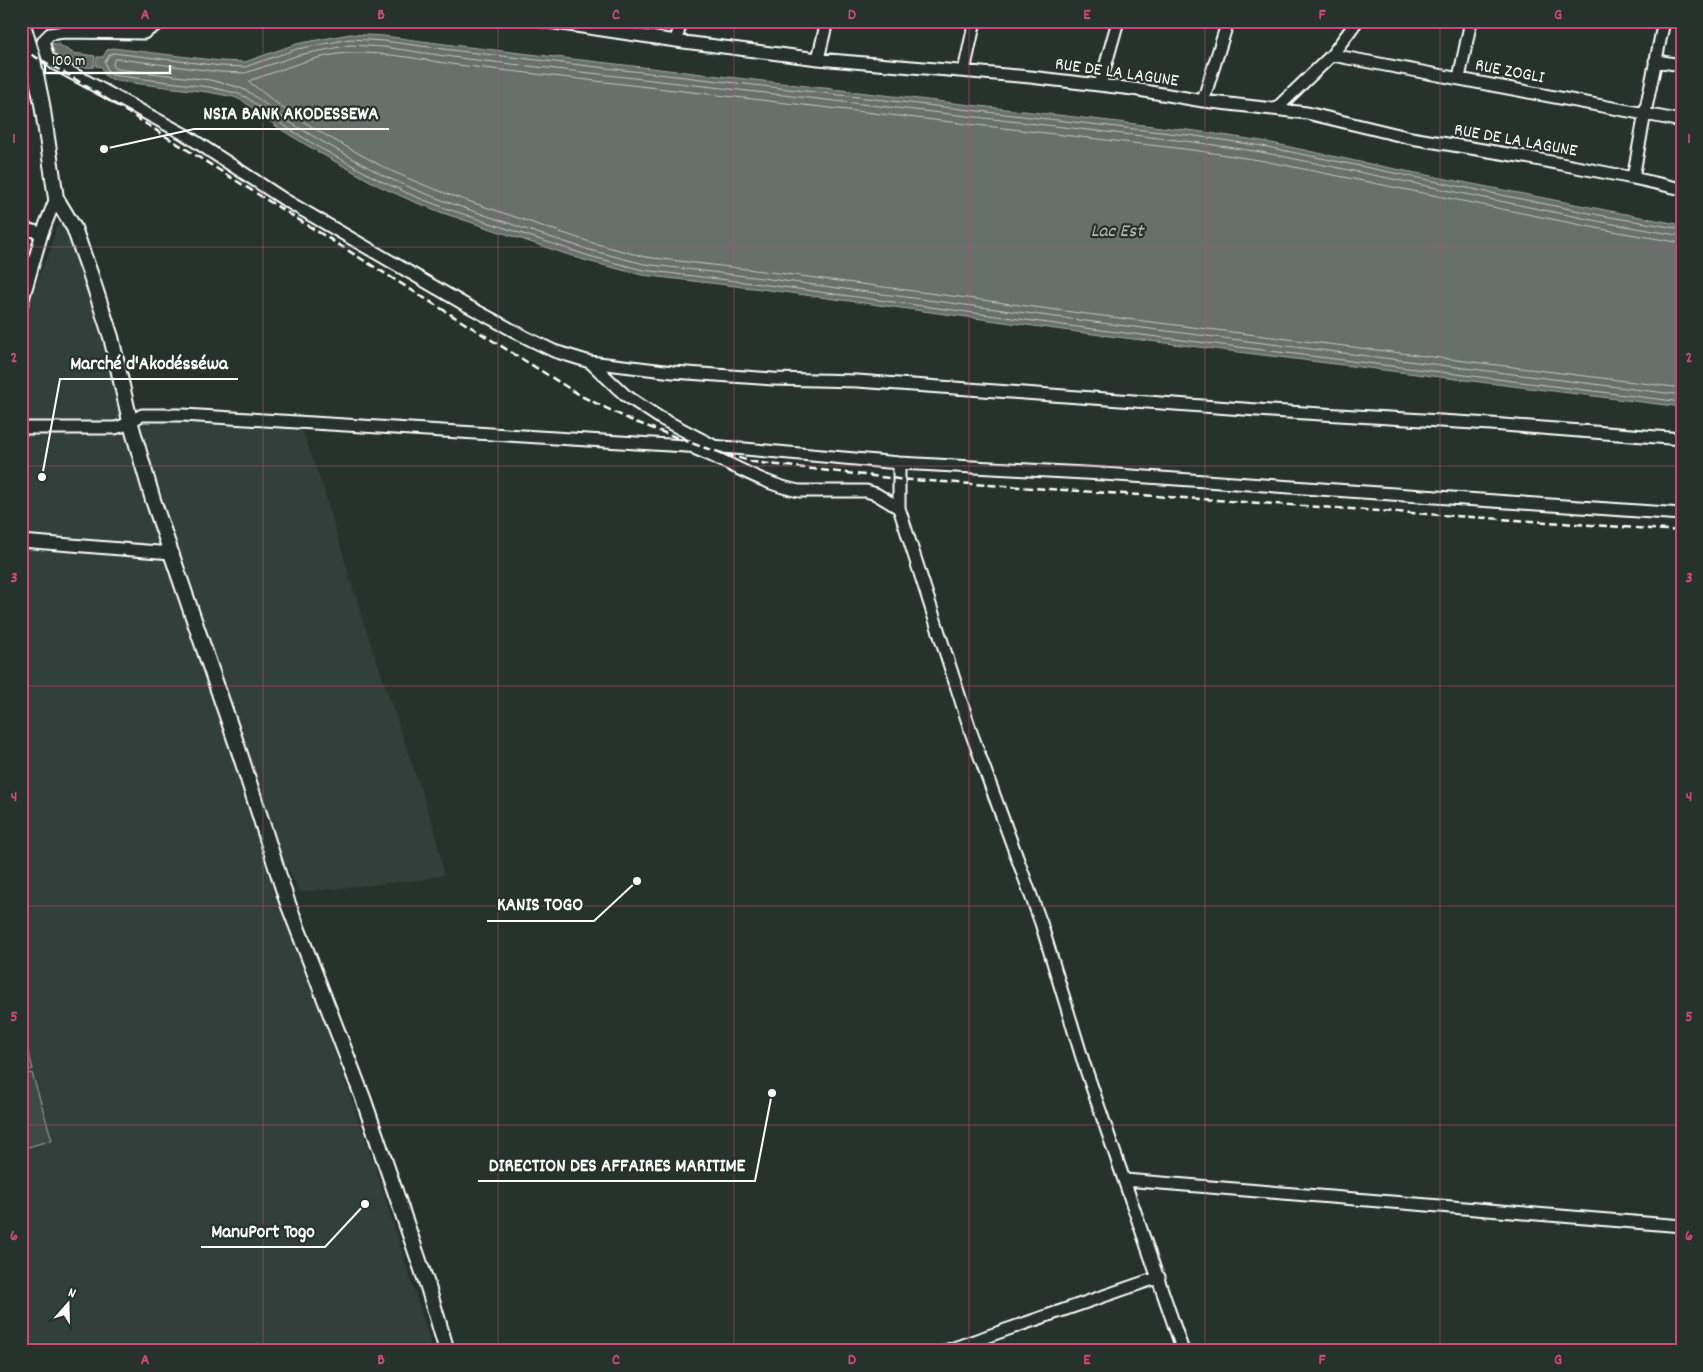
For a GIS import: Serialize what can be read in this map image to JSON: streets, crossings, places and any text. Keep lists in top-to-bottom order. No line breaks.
{"streets":{"street":["RUE ZOGLI","RUE DE LA LAGUNE"]},"water":["Lac Est"],"places":["NSIA BANK AKODESSEWA","Marché d'Akodésséwa","KANIS TOGO","DIRECTION DES AFFAIRES MARITIME","ManuPort Togo"],"scale_bar":"100 m","north":"top","grid":{"columns":["A","B","C","D","E","F","G"],"rows":["1","2","3","4","5","6"]}}
